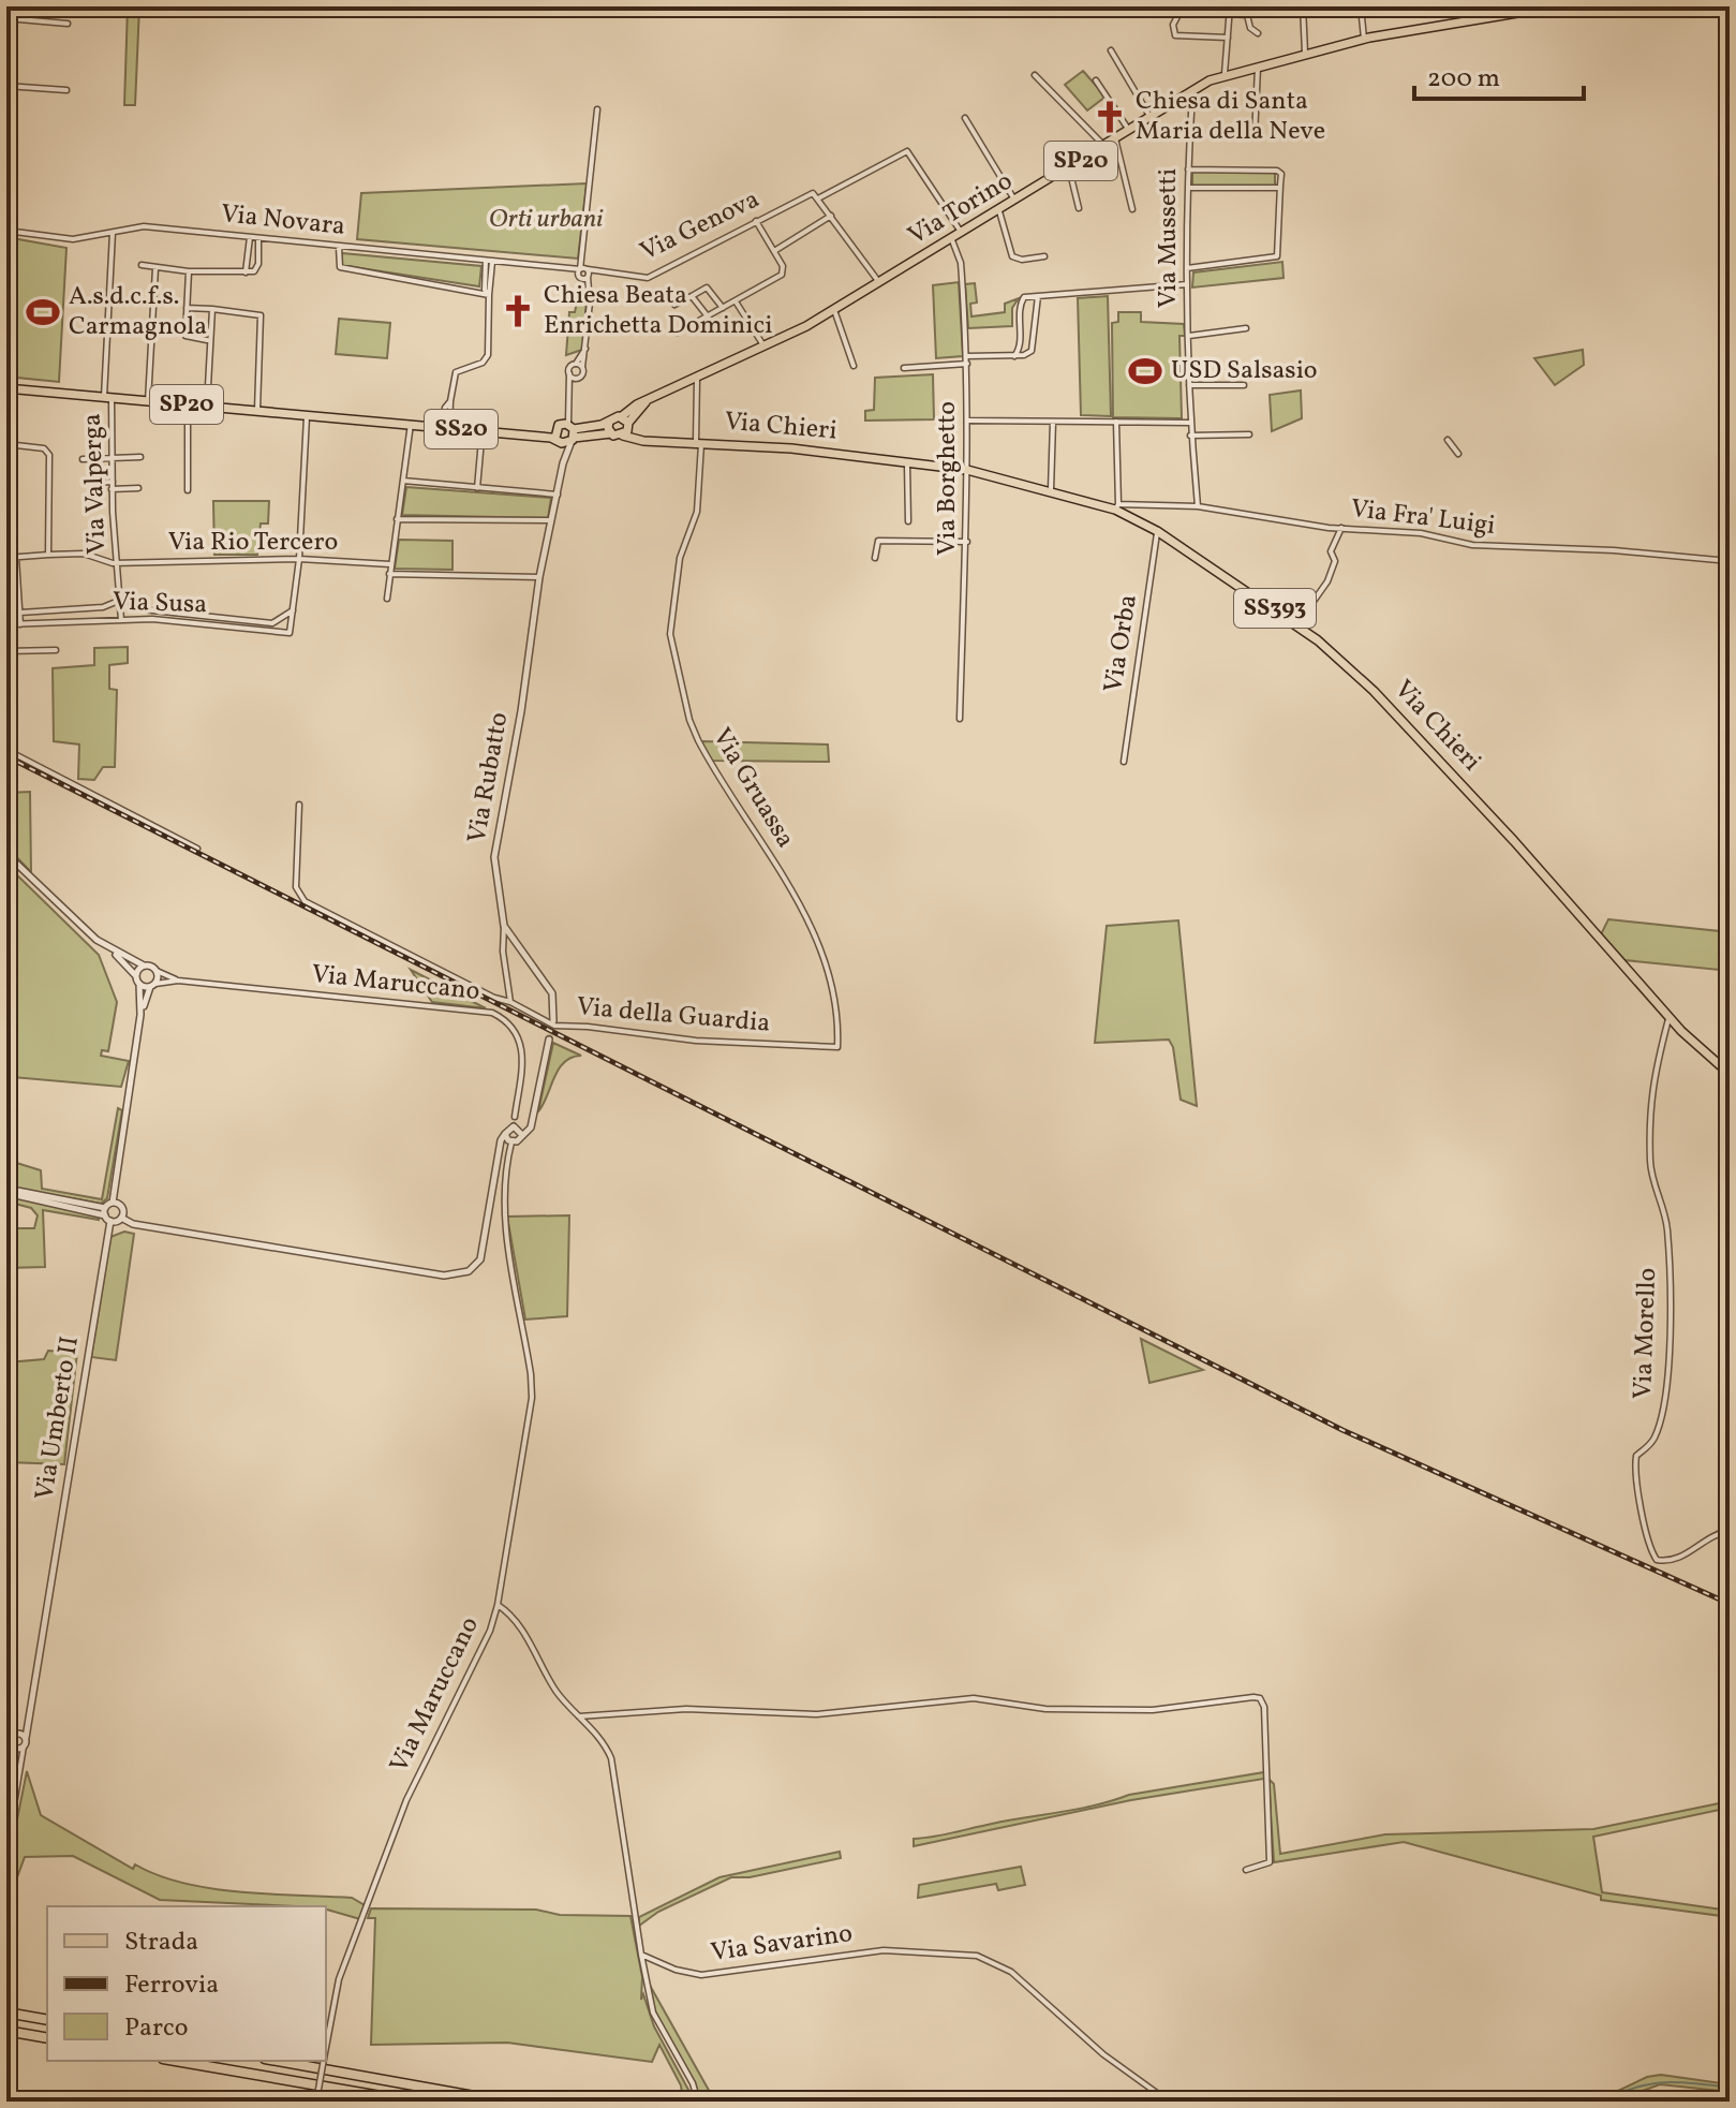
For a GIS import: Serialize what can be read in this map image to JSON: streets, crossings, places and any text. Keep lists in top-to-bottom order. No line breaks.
{"streets":{"main road":["SP20","Via Torino","Via Chieri","SS20","SS393"],"street":["Via Novara","Via Genova","Via Mussetti","Via Borghetto","Via Valperga","Via Fra' Luigi","Via Rio Tercero","Via Susa","Via Orba","Via Rubatto","Via Gruassa","Via Maruccano","Via della Guardia","Via Morello","Via Umberto II","Via Savarino"]},"crossings":[["SP20","SS20"],["SP20","Via Valperga"],["SP20","Via Susa"],["Via Torino","Via Genova"],["Via Torino","Via Mussetti"],["Via Torino","Via Chieri"],["Via Torino","Via Borghetto"],["Via Torino","Via Gruassa"],["Via Novara","Via Genova"],["Via Novara","Via Valperga"],["Via Mussetti","Via Fra' Luigi"],["Via Chieri","SS20"],["Via Chieri","Via Borghetto"],["Via Chieri","Via Fra' Luigi"],["Via Chieri","Via Orba"],["Via Chieri","Via Gruassa"],["Via Chieri","Via Morello"],["Via Valperga","Via Rio Tercero"],["Via Valperga","Via Susa"],["Via Rio Tercero","Via Susa"],["Via Gruassa","Via della Guardia"]],"parks":["Orti urbani"],"places":{"church":["Chiesa di Santa Maria della Neve","Chiesa Beata Enrichetta Dominici"],"sports":["A.s.d.c.f.s. Carmagnola","USD Salsasio"]},"legend":["Strada","Ferrovia","Parco"],"scale_bar":"200 m"}
